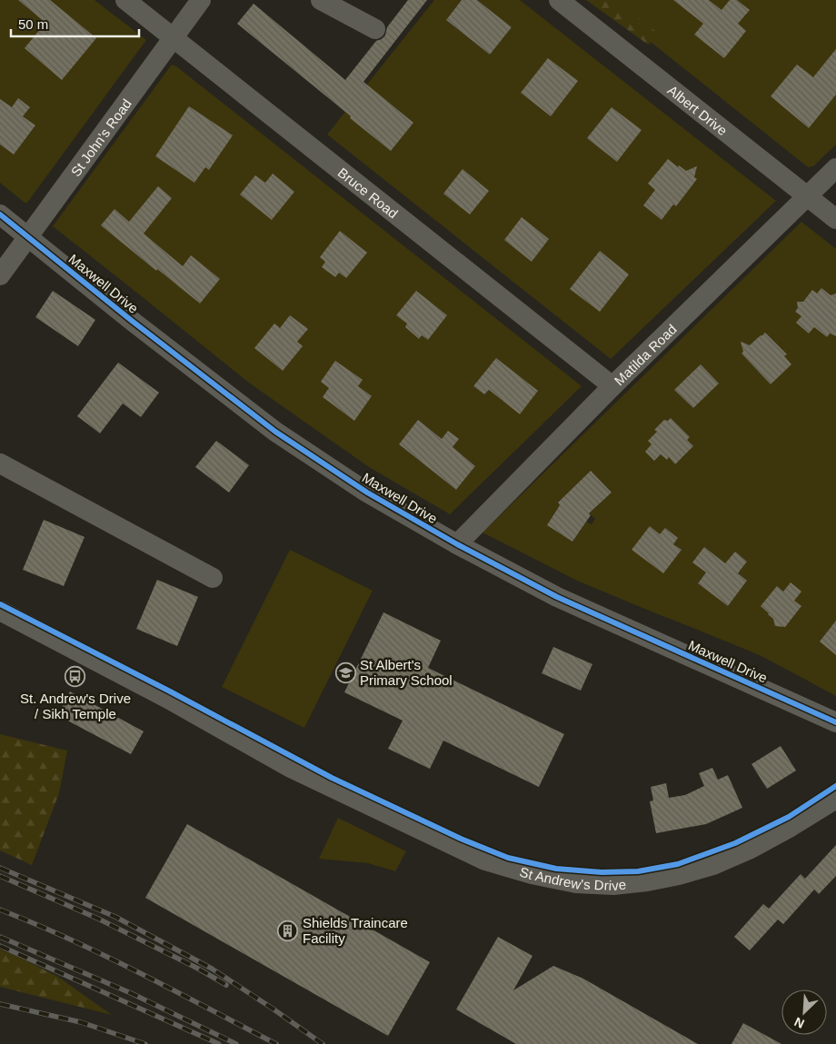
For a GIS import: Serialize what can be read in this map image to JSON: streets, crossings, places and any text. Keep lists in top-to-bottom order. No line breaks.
{"streets":{"street":["Albert Drive","St John's Road","Bruce Road","Maxwell Drive","Matilda Road","St Andrew's Drive"]},"crossings":[["Albert Drive","Matilda Road"],["St John's Road","Bruce Road"],["St John's Road","Maxwell Drive"],["Bruce Road","Matilda Road"],["Maxwell Drive","Matilda Road"]],"places":{"school or university":["St Albert's Primary School"],"bus stop":["St. Andrew's Drive / Sikh Temple"],"building":["Shields Traincare Facility"]},"scale_bar":"50 m","north":"bottom left"}
